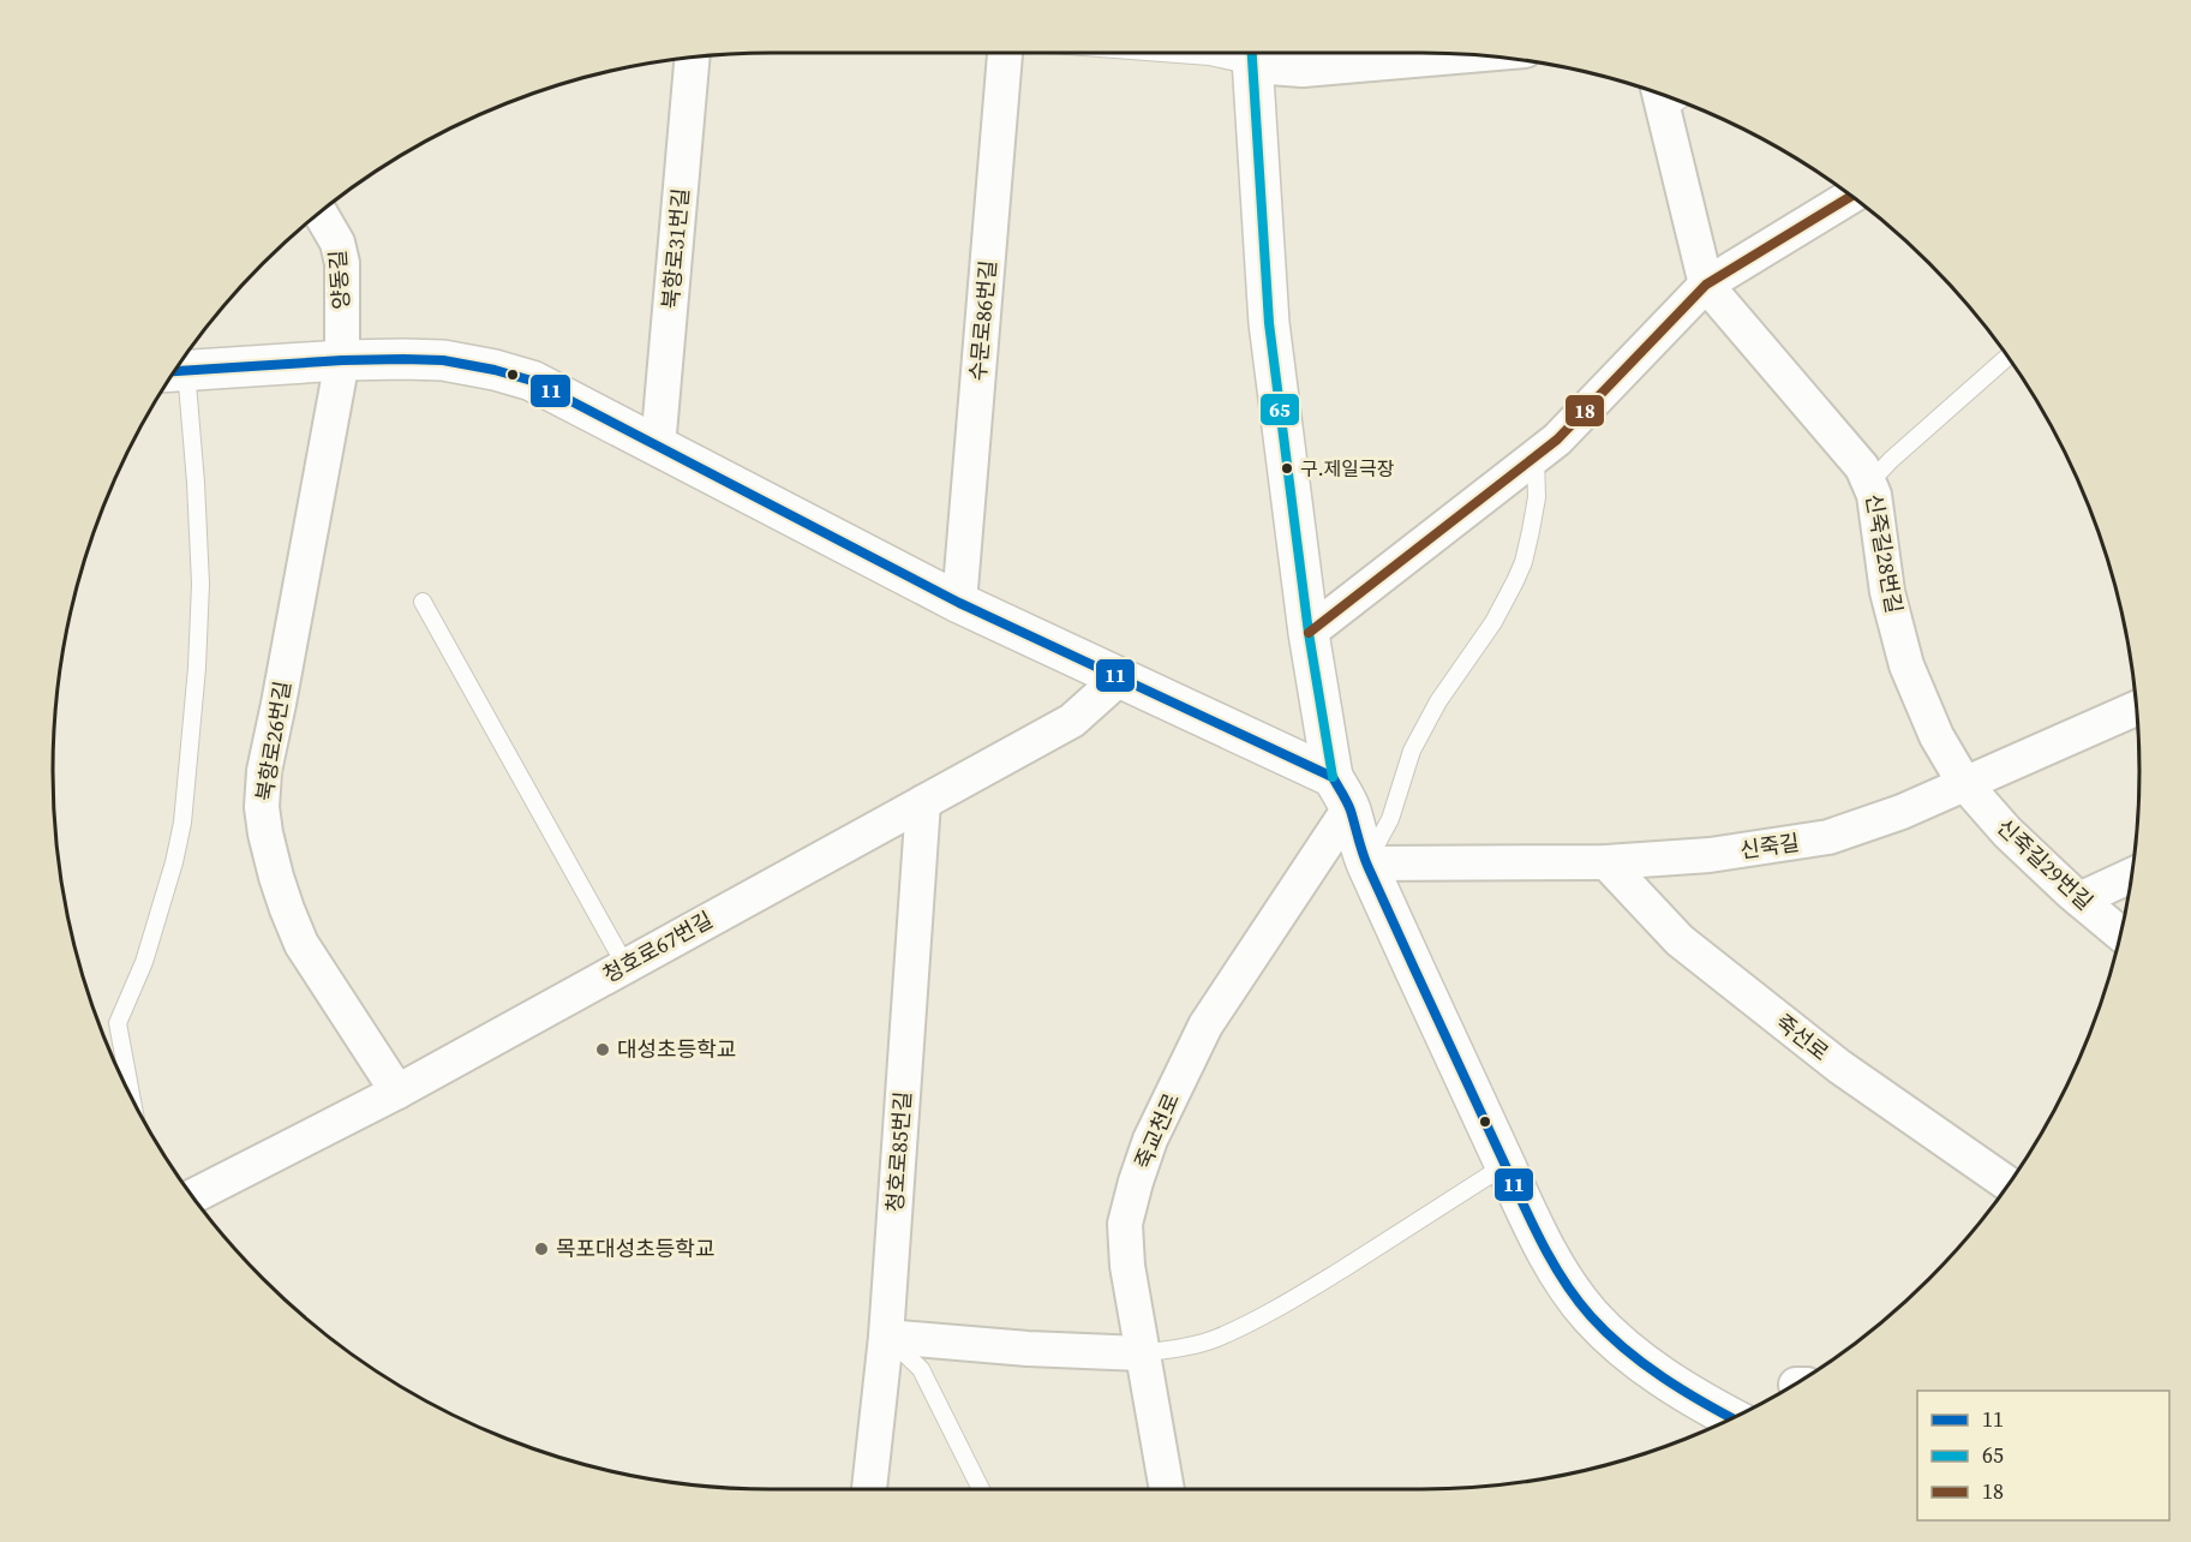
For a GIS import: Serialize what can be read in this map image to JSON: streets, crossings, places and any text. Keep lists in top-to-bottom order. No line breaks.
{"streets":{"street":["북항로31번길","양동길","수문로86번길","신죽길28번길","북항로26번길","신죽길","신죽길29번길","청호로67번길","죽선로","죽교천로","청호로85번길"]},"crossings":[["양동길","북항로26번길"],["신죽길28번길","신죽길"],["신죽길28번길","신죽길29번길"],["북항로26번길","청호로67번길"],["신죽길","신죽길29번길"],["신죽길","죽선로"],["청호로67번길","청호로85번길"]],"places":["구.제일극장","대성초등학교","목포대성초등학교"],"lines":["transit line 65","transit line 18","transit line 11"],"legend":["11","65","18"]}
